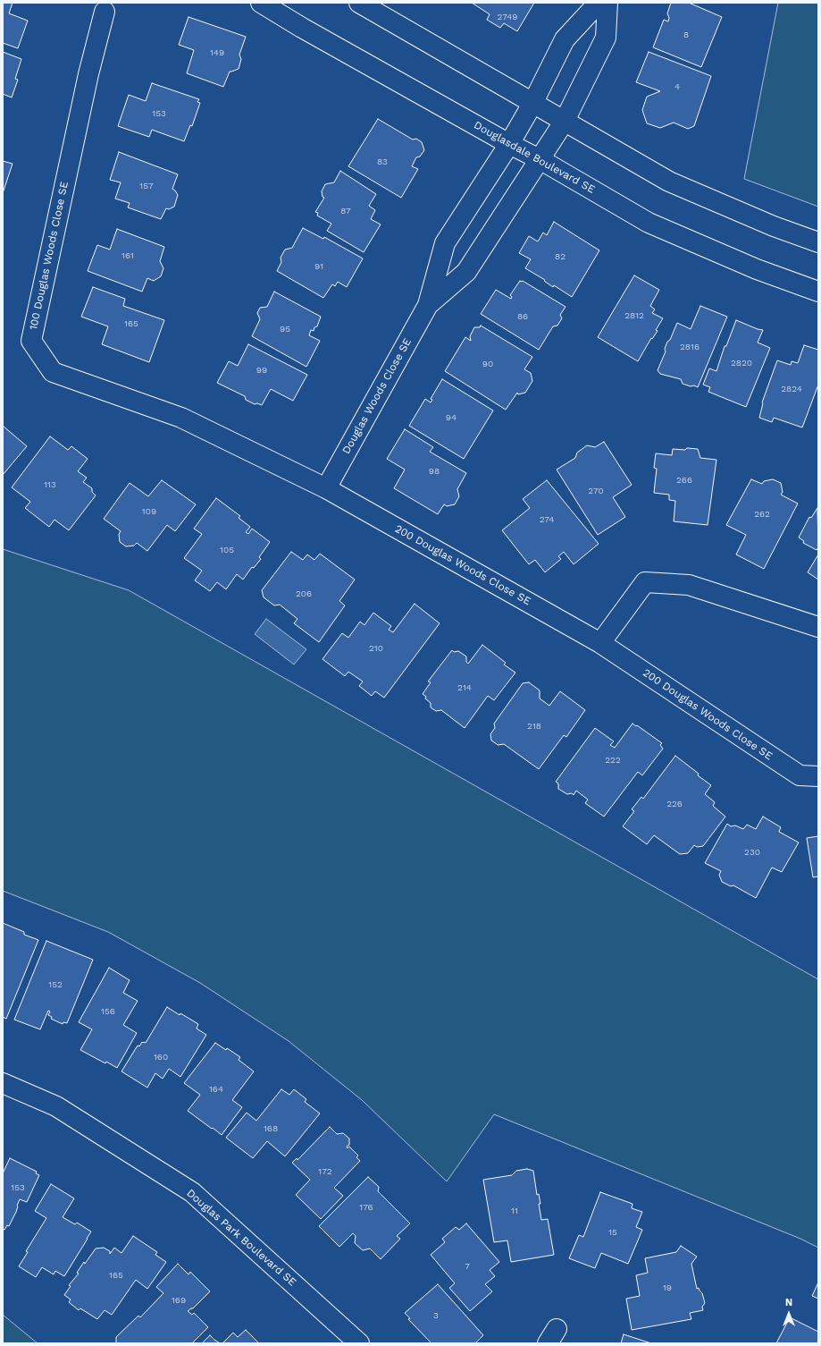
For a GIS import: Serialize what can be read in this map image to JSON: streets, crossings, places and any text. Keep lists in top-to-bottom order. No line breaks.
{"streets":{"street":["Douglasdale Boulevard SE","100 Douglas Woods Close SE","Douglas Woods Close SE","200 Douglas Woods Close SE","Douglas Park Boulevard SE"]},"crossings":[["Douglasdale Boulevard SE","Douglas Woods Close SE"],["100 Douglas Woods Close SE","Douglas Woods Close SE"],["100 Douglas Woods Close SE","200 Douglas Woods Close SE"],["Douglas Woods Close SE","200 Douglas Woods Close SE"]],"house_numbers":["2749","8","149","4","153","83","157","87","161","82","91","2812","86","165","95","2816","2820","90","99","2824","94","98","266","113","270","109","262","274","105","206","210","214","218","222","226","230","152","156","160","164","168","172","153","176","11","15","7","165","19","169","3"],"north":"top"}
